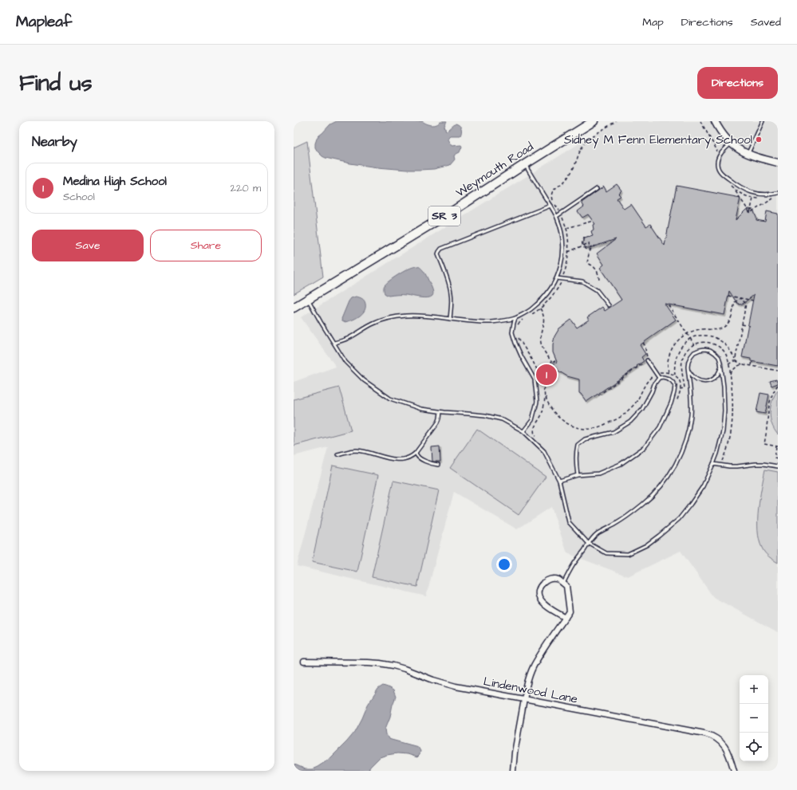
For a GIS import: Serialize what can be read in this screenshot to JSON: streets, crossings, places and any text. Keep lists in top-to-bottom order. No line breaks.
{"streets":{"main road":["Weymouth Road","SR 3"],"street":["Lindenwood Lane"]},"places":["Sidney M Fenn Elementary School"],"page":{"header":"Mapleaf","nav":["Map","Directions","Saved"],"buttons":["Directions",["Save","Share"]],"title":"Find us","heading":"Nearby","list":[{"mark":"1","name":"Medina High School","note":"School","value":"220 m"}],"pins":"1","map_buttons":["+","−"]}}
